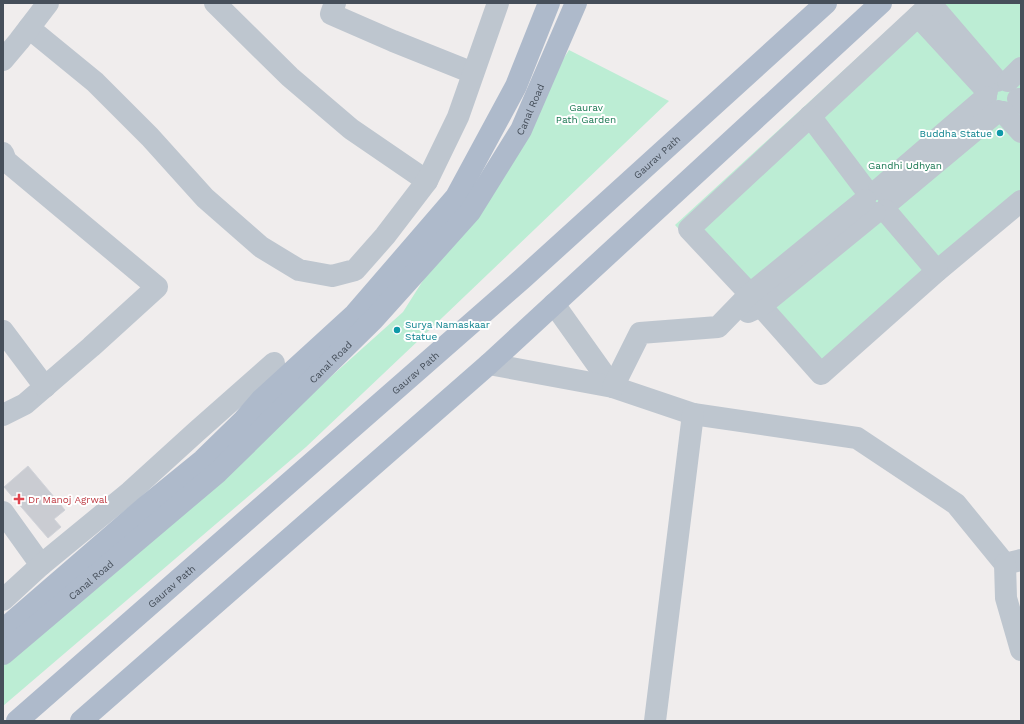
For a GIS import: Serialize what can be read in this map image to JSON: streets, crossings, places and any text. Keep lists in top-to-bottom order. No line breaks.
{"streets":{"main road":["Canal Road","Gaurav Path"]},"parks":["Gaurav Path Garden","Gandhi Udhyan"],"places":{"other":["Buddha Statue","Surya Namaskaar Statue"],"health":["Dr Manoj Agrwal"]}}
